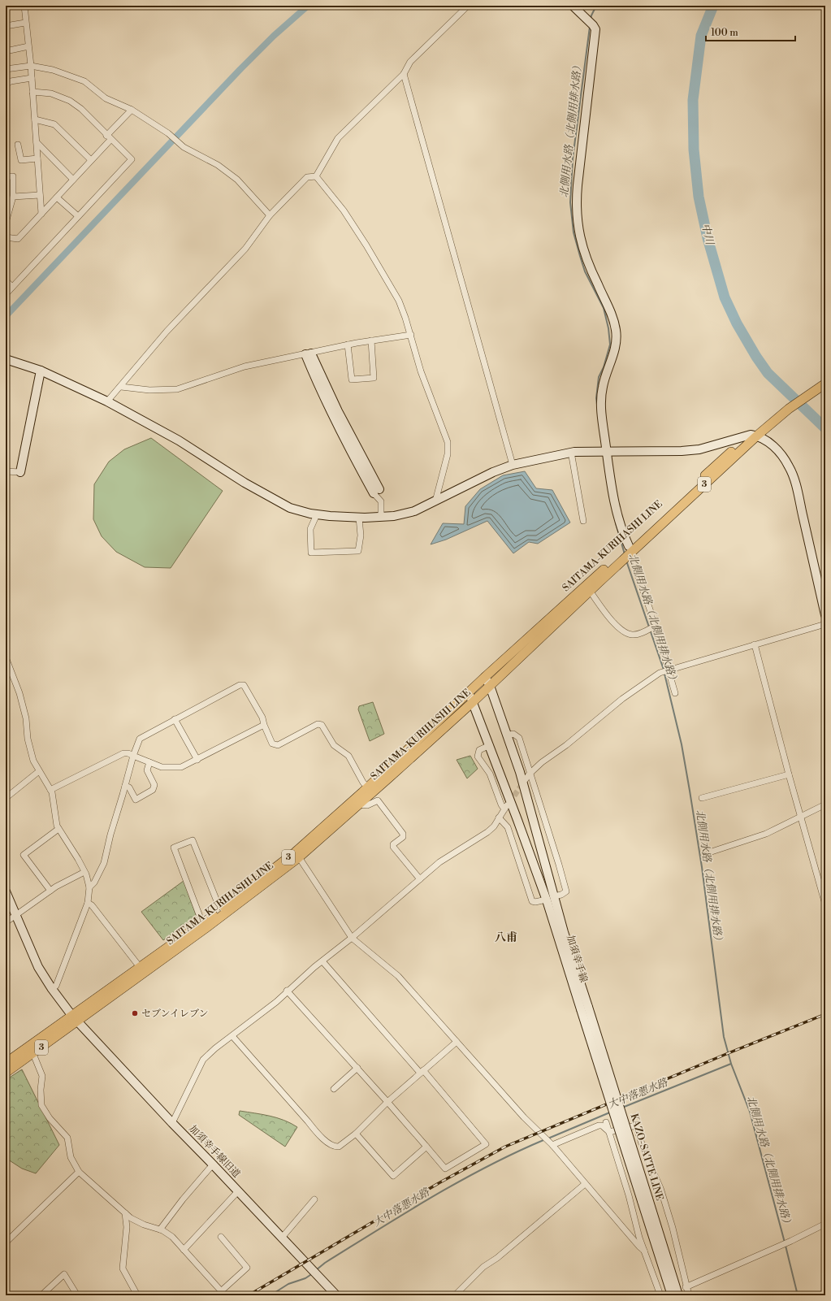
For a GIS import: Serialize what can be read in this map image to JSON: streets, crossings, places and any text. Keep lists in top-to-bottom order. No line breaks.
{"streets":{"main road":["3","SAITAMA-KURIHASHI LINE"],"street":["加須幸手線","加須幸手線旧道","KAZO-SATTE LINE"]},"crossings":[["SAITAMA-KURIHASHI LINE","加須幸手線"],["SAITAMA-KURIHASHI LINE","加須幸手線旧道"],["加須幸手線","KAZO-SATTE LINE"]],"districts":["八甫"],"water":["北側用水路（北側用排水路）","中川","大中落悪水路"],"places":["セブンイレブン"],"scale_bar":"100 m"}
